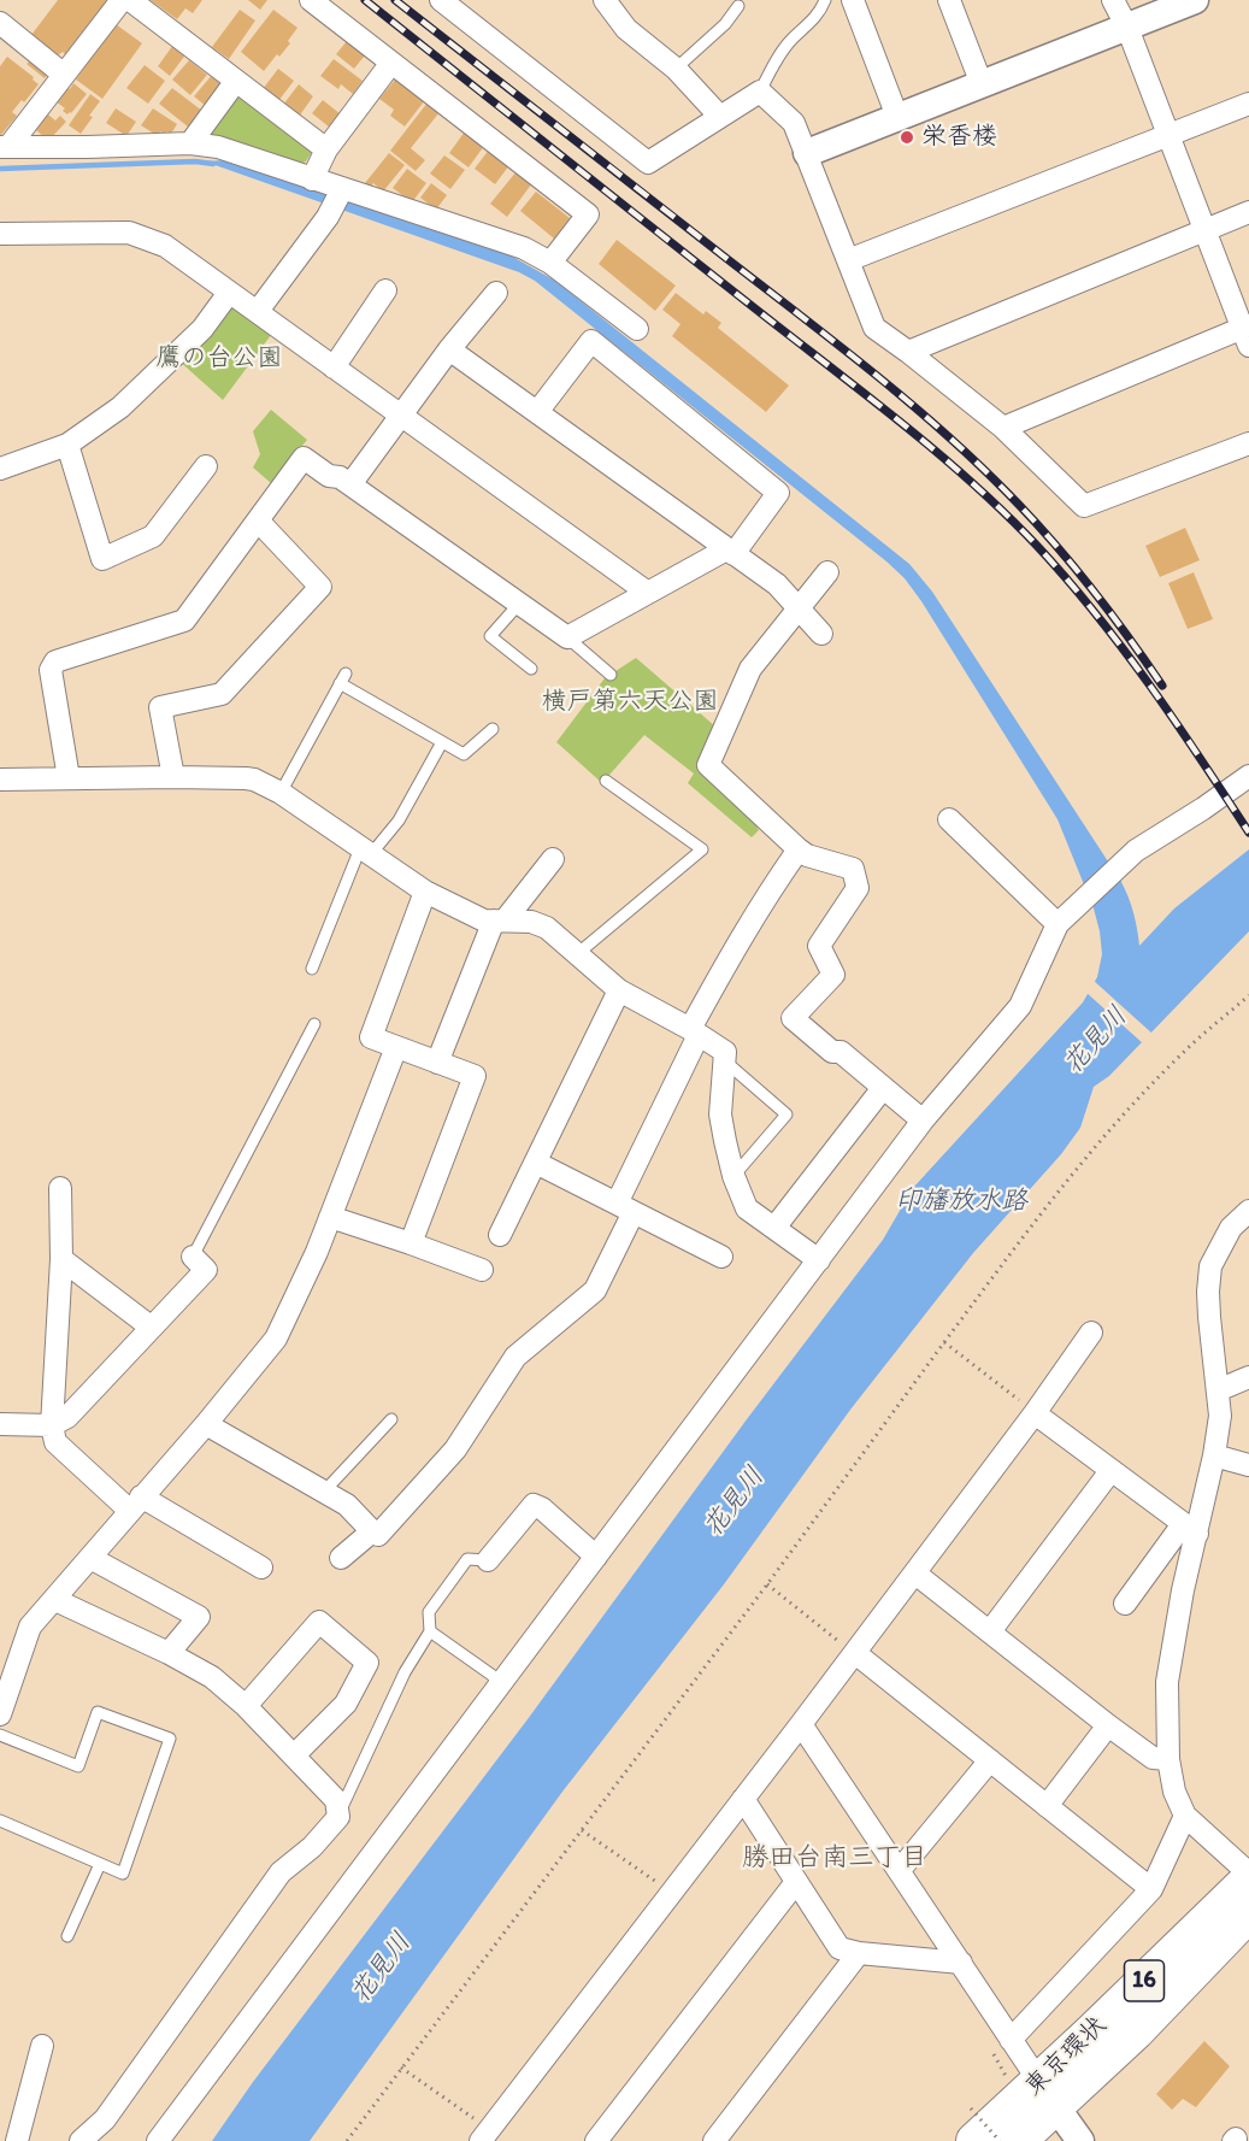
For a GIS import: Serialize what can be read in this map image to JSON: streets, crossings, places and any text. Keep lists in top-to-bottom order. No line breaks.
{"streets":{"highway":["16","東京環状"]},"districts":["勝田台南三丁目"],"water":["花見川","印旛放水路"],"parks":["鷹の台公園","横戸第六天公園"],"places":["栄香楼"]}
